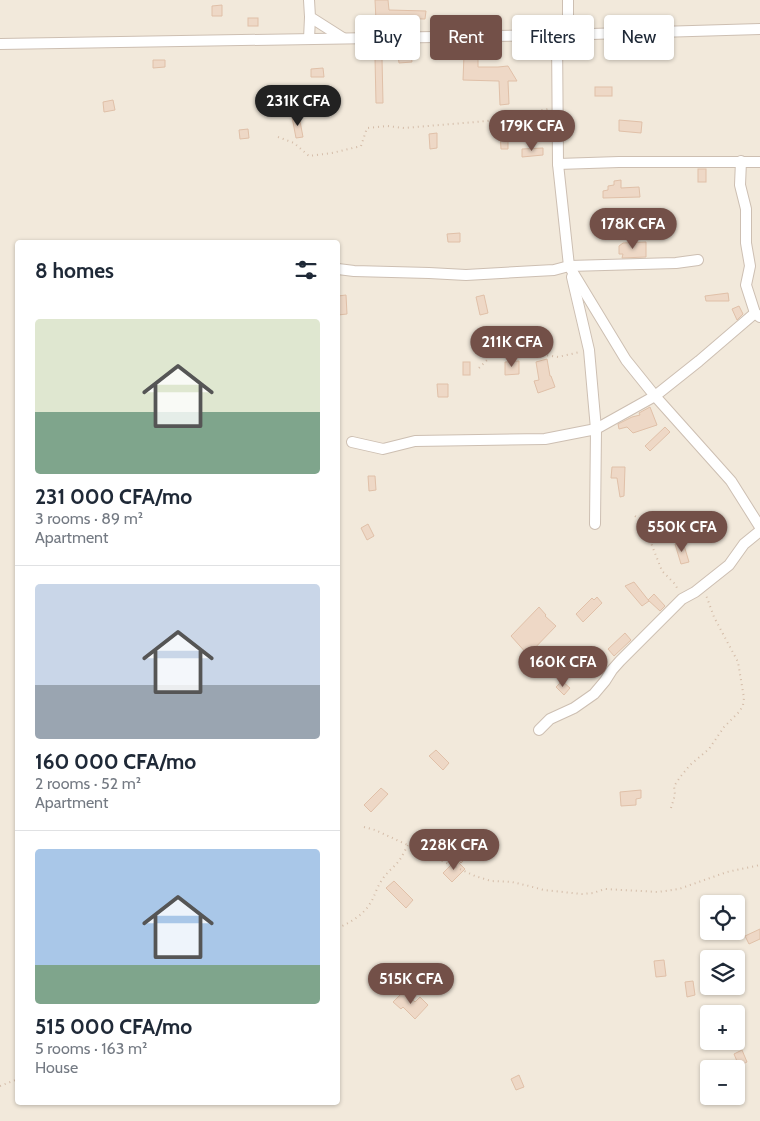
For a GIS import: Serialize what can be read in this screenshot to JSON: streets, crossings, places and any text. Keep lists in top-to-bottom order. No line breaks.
{"page":{"chip":["Buy","Rent","Filters","New"],"price":["231K CFA","179K CFA","178K CFA","211K CFA","550K CFA","160K CFA","228K CFA","515K CFA"],"heading":"8 homes","list":[{"name":"231 000 CFA/mo","note":"3 rooms · 89 m² · Apartment"},{"name":"160 000 CFA/mo","note":"2 rooms · 52 m² · Apartment"},{"name":"515 000 CFA/mo","note":"5 rooms · 163 m² · House"}],"map_buttons":["+","−"]}}
